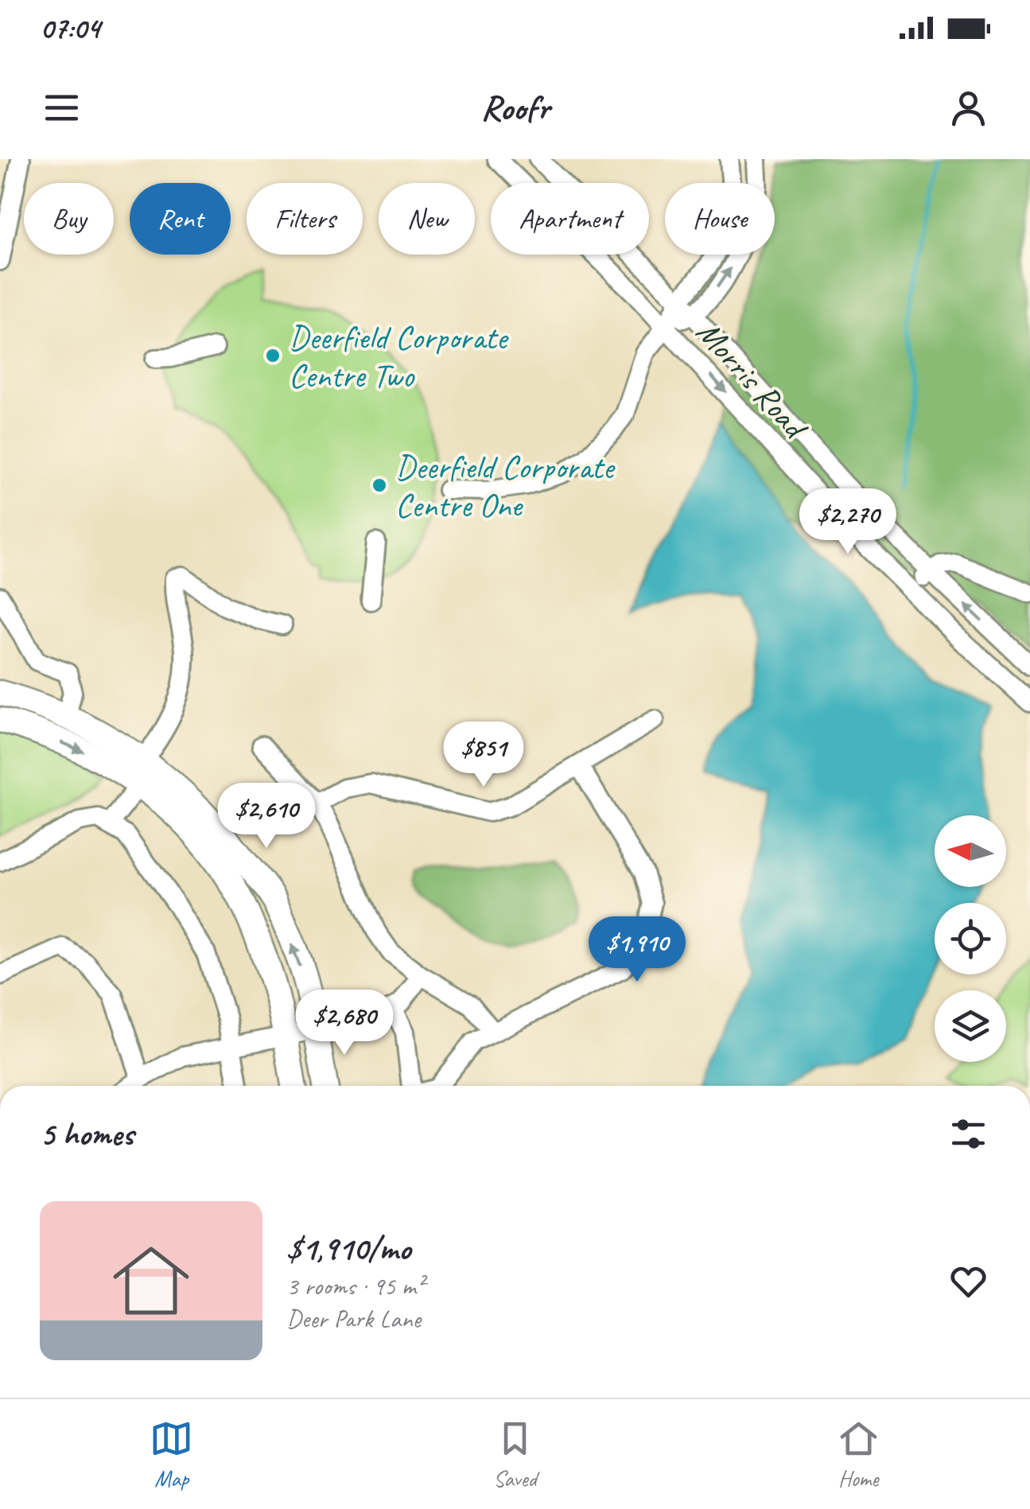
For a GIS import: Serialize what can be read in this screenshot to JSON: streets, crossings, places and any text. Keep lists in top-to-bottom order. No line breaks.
{"streets":{"street":["Morris Road"]},"places":["Deerfield Corporate Centre Two","Deerfield Corporate Centre One"],"north":"left","page":{"status":"07:04","header":"Roofr","chip":["Buy","Rent","Filters","New","Apartment","House"],"price":["$2,270","$851","$2,610","$1,910","$2,680"],"heading":"5 homes","list":[{"name":"$1,910/mo","note":"3 rooms · 95 m² · Deer Park Lane"}],"tabs":["Map","Saved","Home"]}}
